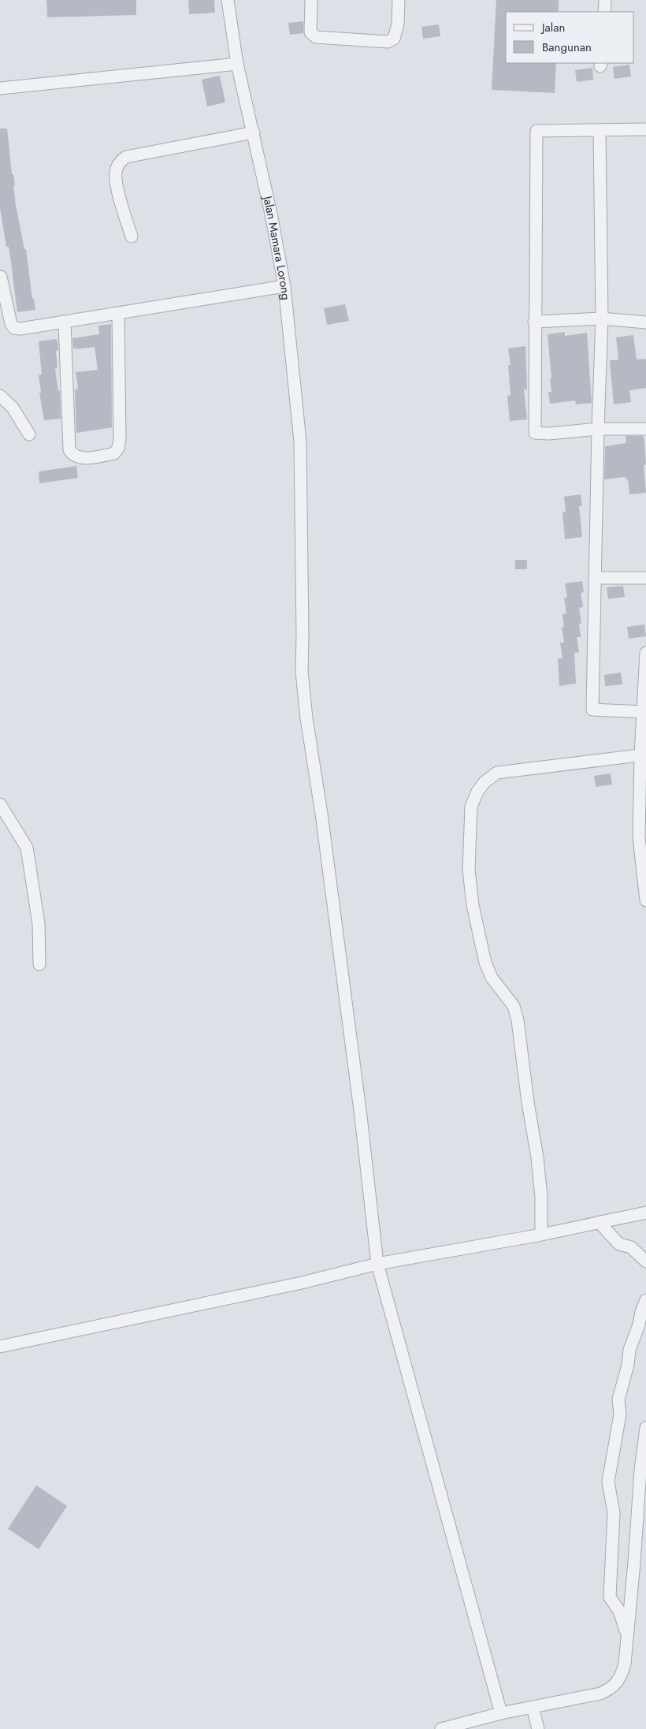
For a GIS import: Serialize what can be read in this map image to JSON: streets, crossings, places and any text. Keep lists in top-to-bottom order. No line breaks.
{"streets":{"street":["Jalan Mamara Lorong"]},"legend":["Jalan","Bangunan"]}
